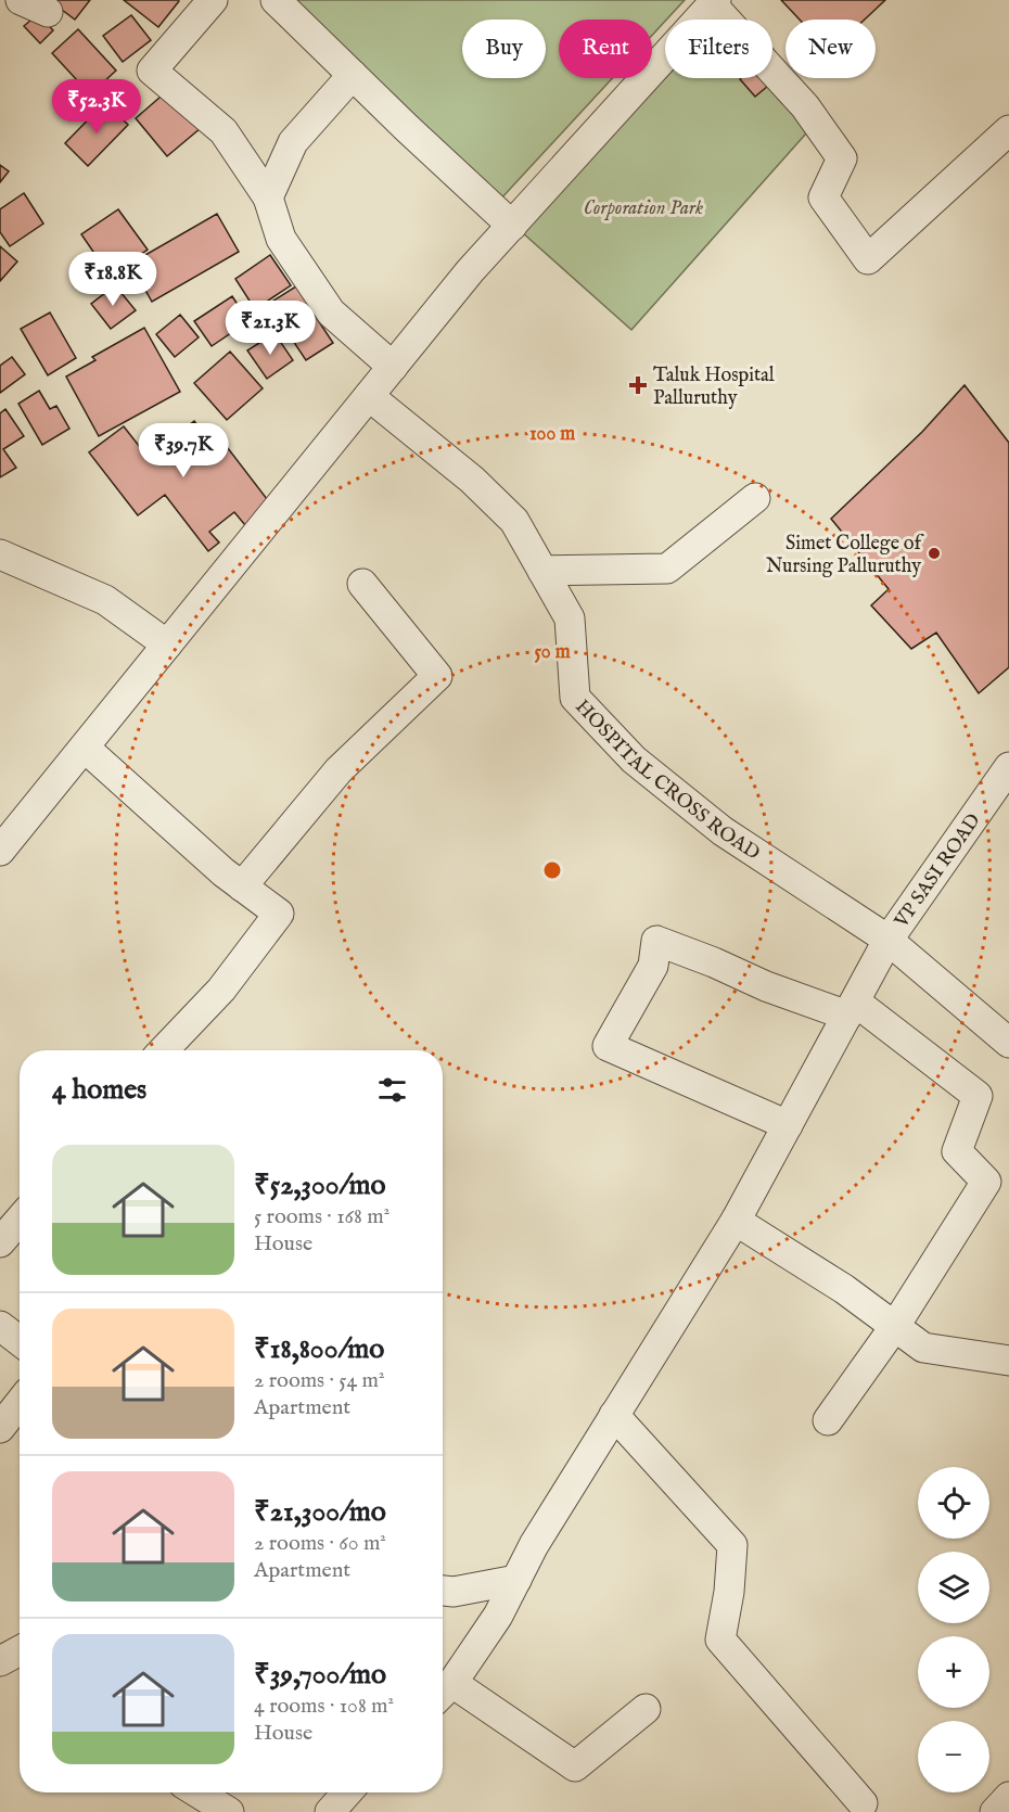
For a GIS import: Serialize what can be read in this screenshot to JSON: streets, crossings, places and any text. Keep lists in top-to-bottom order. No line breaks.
{"streets":{"street":["HOSPITAL CROSS ROAD","VP SASI ROAD"]},"crossings":[["HOSPITAL CROSS ROAD","VP SASI ROAD"]],"parks":["Corporation Park"],"places":{"health":["Taluk Hospital Palluruthy"],"other":["Simet College of Nursing Palluruthy"]},"page":{"chip":["Buy","Rent","Filters","New"],"price":["₹52.3K","₹18.8K","₹21.3K","₹39.7K"],"heading":"4 homes","list":[{"name":"₹52,300/mo","note":"5 rooms · 168 m² · House"},{"name":"₹18,800/mo","note":"2 rooms · 54 m² · Apartment"},{"name":"₹21,300/mo","note":"2 rooms · 60 m² · Apartment"},{"name":"₹39,700/mo","note":"4 rooms · 108 m² · House"}],"map_buttons":["+","−"]},"rings":["100 m","50 m"]}
